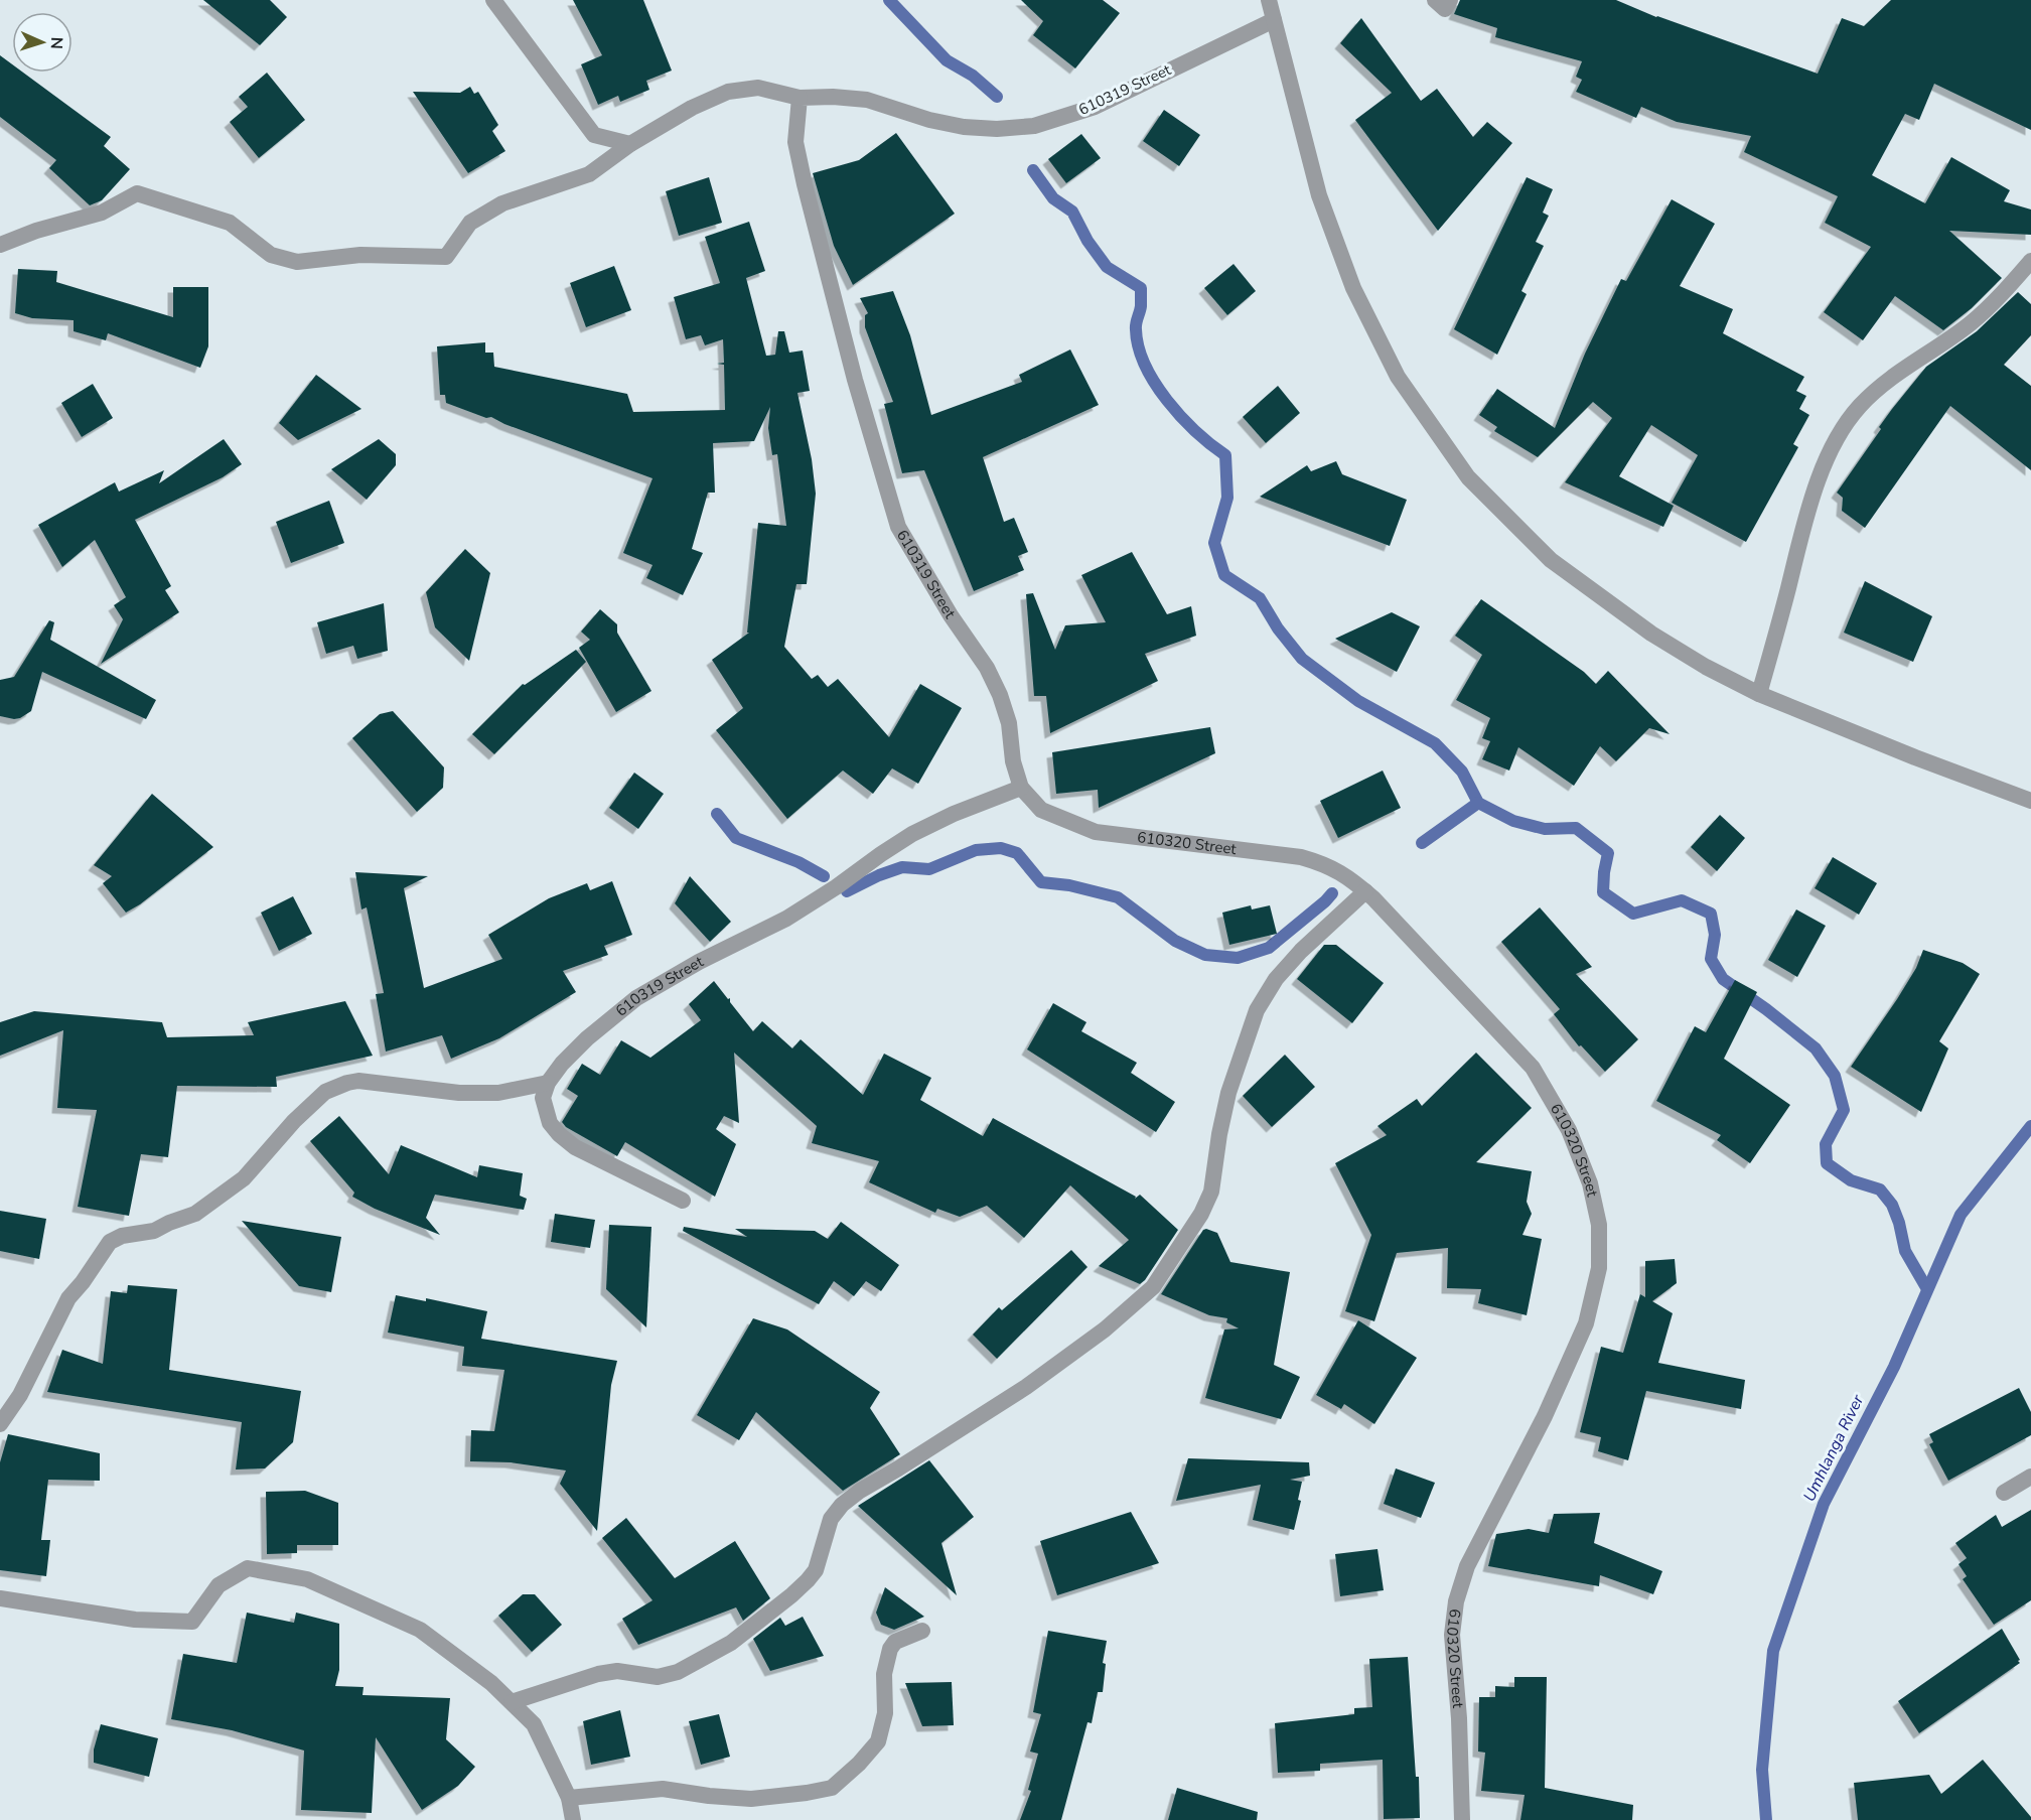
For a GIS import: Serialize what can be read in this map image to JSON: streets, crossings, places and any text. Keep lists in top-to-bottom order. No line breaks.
{"streets":{"street":["610319 Street","610320 Street"]},"crossings":[["610319 Street","610320 Street"]],"water":["Umhlanga River"],"north":"right"}
